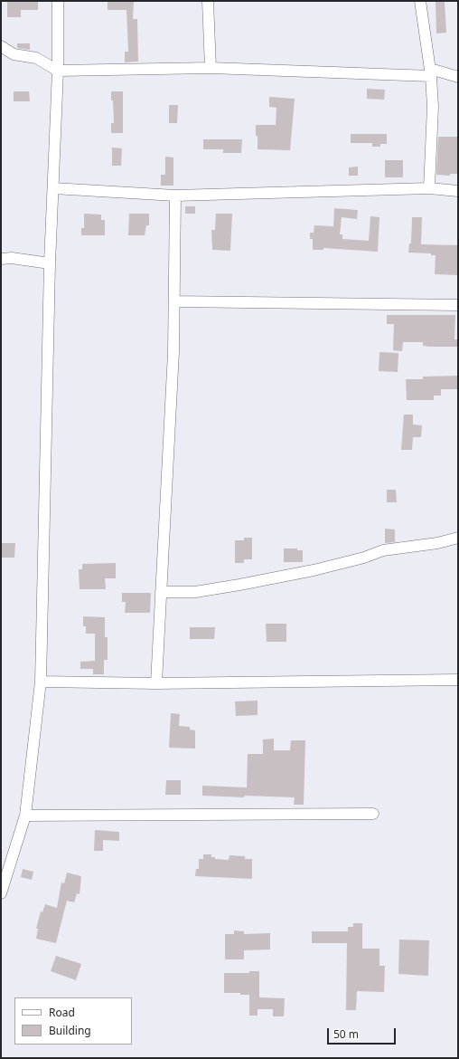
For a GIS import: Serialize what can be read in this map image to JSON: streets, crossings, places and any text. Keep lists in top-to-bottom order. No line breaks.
{"legend":["Road","Building"],"scale_bar":"50 m"}
